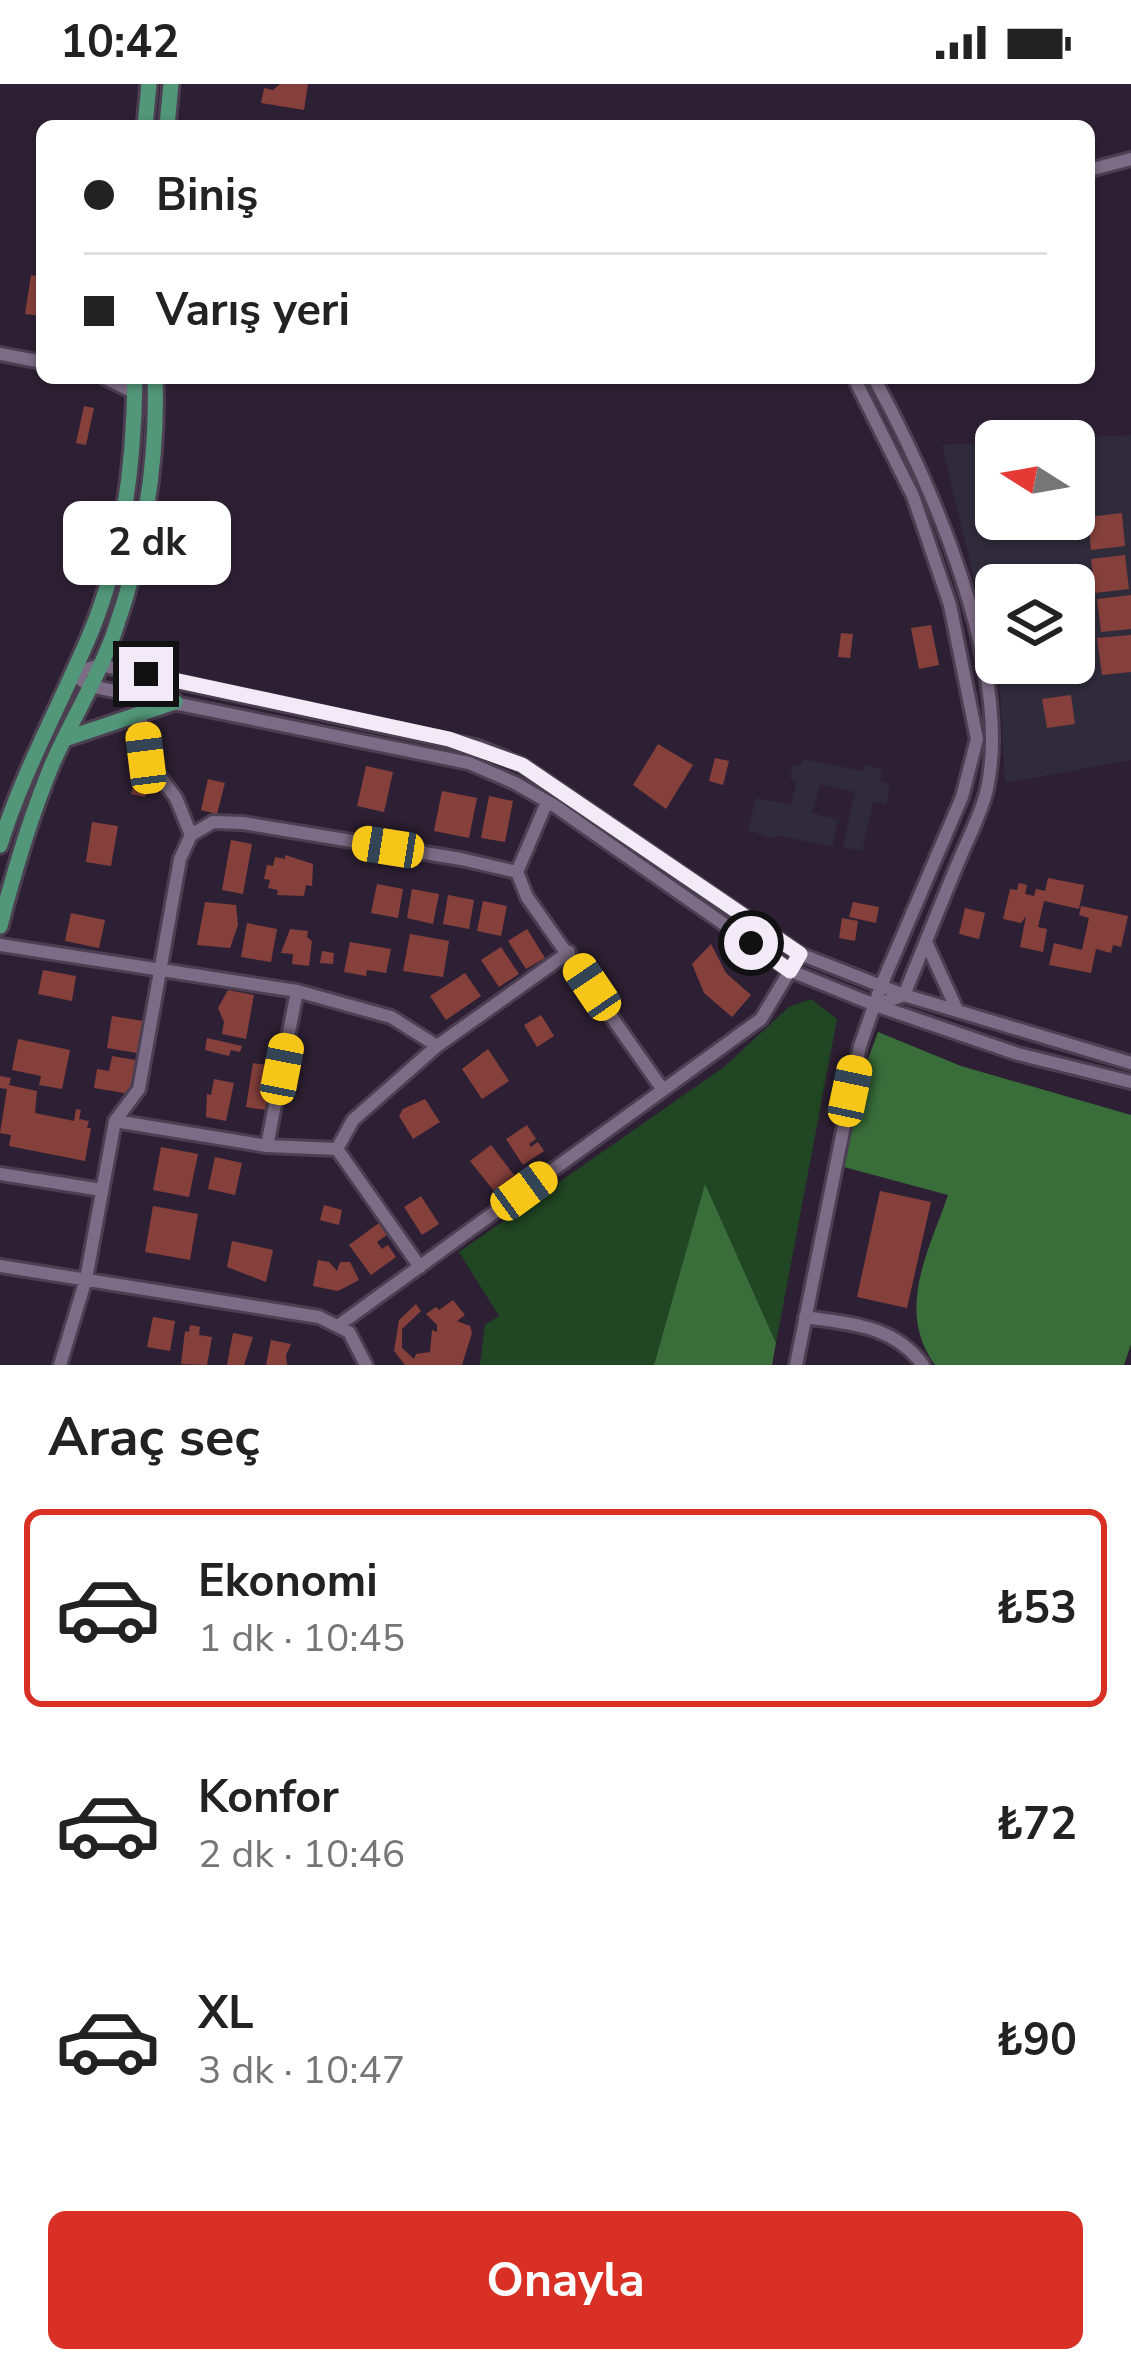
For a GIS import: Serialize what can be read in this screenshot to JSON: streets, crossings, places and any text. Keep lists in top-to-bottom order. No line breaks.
{"north":"left","page":{"status":"10:42","banner":["Biniş","Varış yeri"],"bubble":"2 dk","heading":"Araç seç","list":[{"name":"Ekonomi","note":"1 dk · 10:45","value":"₺53"},{"name":"Konfor","note":"2 dk · 10:46","value":"₺72"},{"name":"XL","note":"3 dk · 10:47","value":"₺90"}],"buttons":"Onayla"}}
